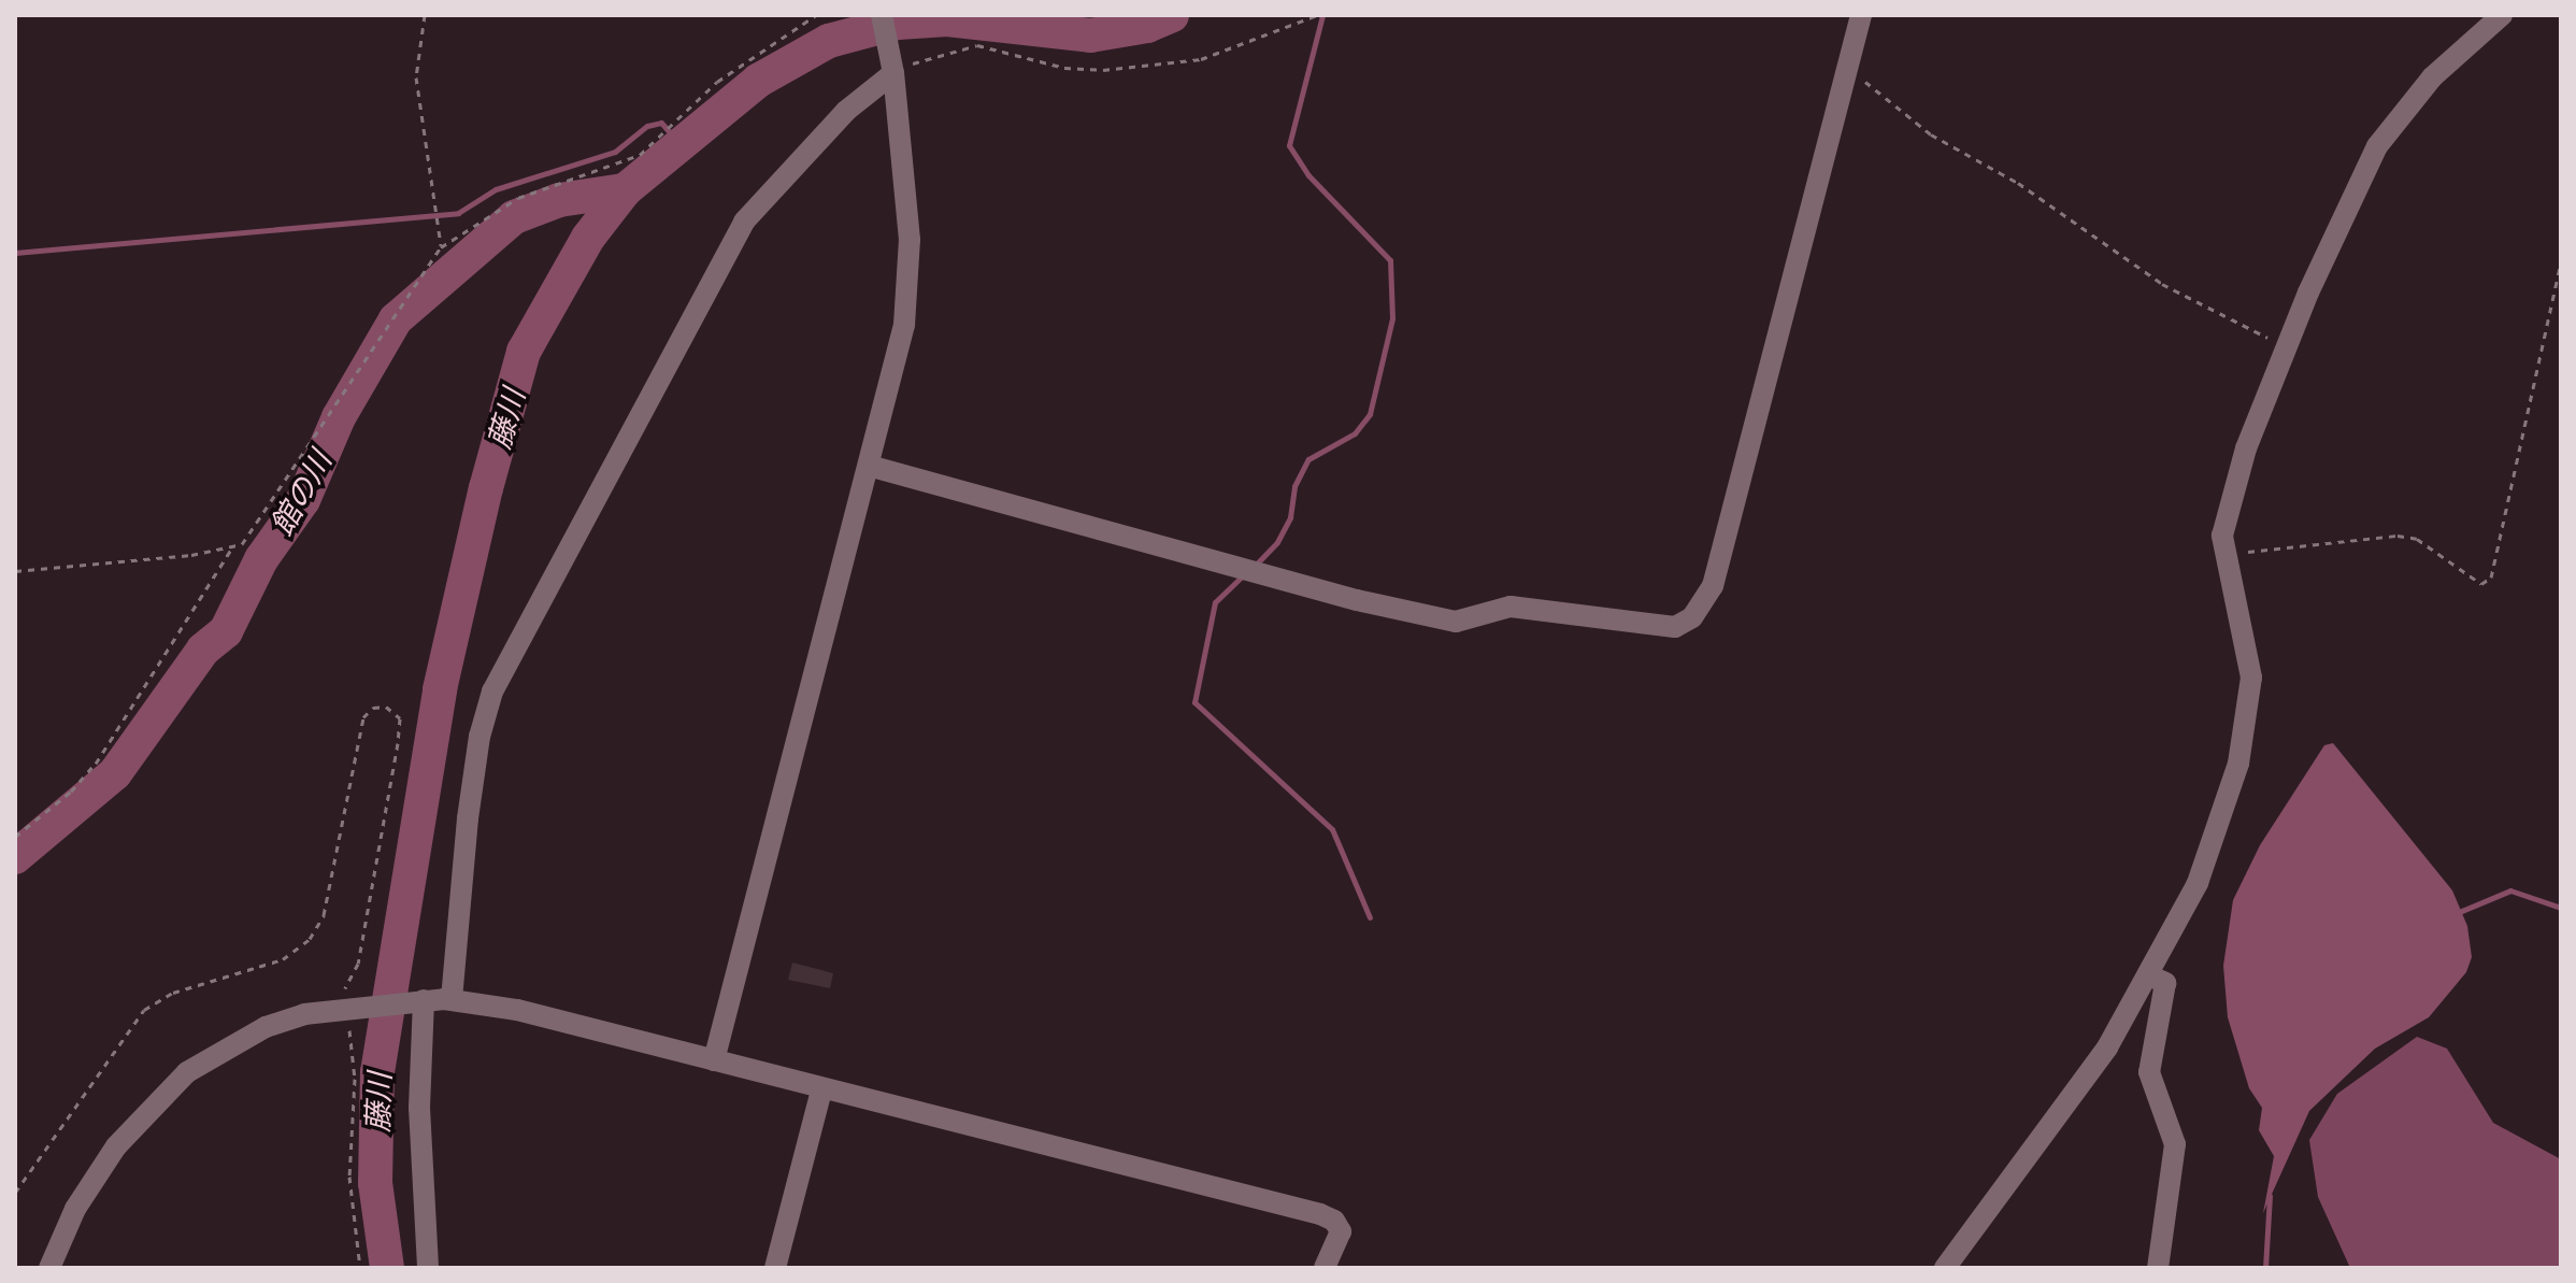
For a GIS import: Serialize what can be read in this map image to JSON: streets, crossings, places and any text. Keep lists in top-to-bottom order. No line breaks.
{"water":["藤川","館の川"]}
